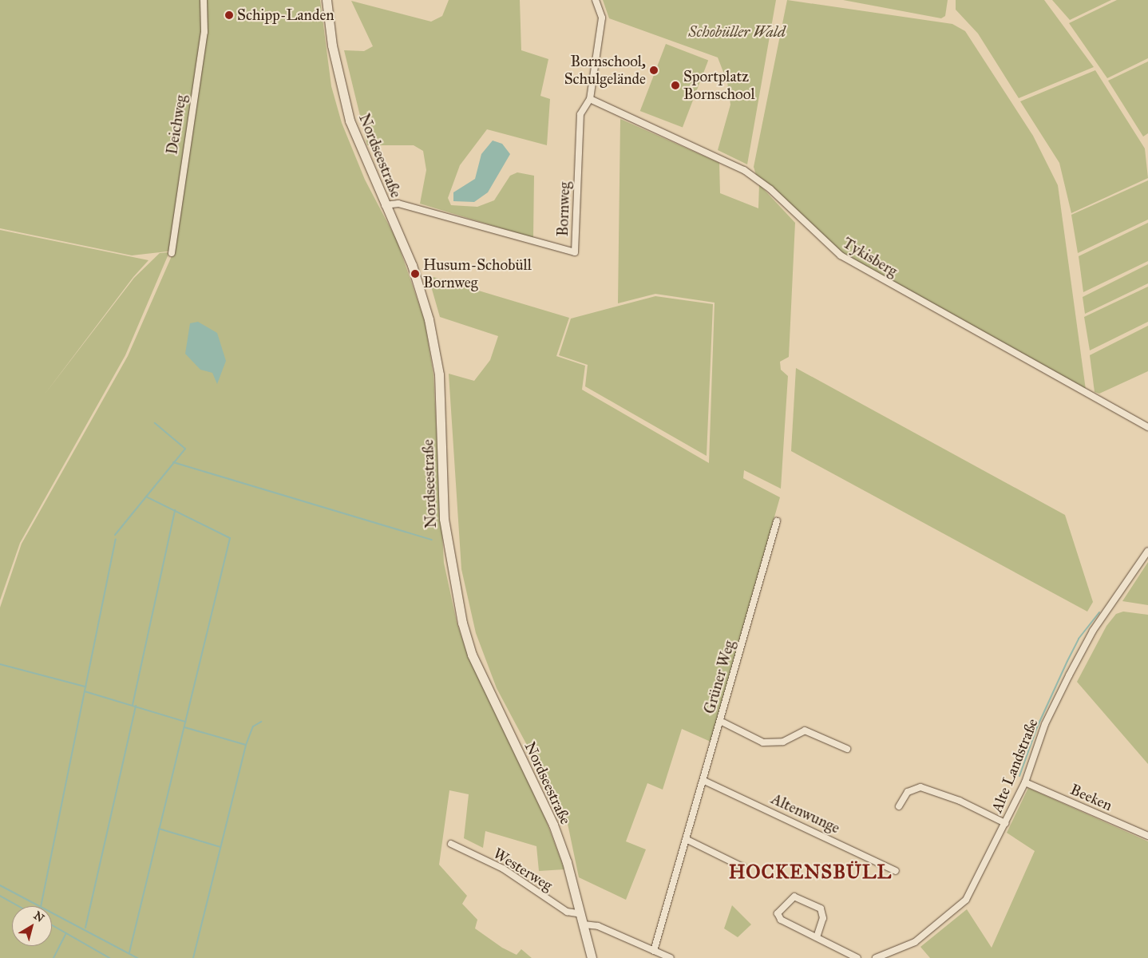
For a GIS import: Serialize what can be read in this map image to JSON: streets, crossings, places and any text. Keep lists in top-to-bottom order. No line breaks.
{"streets":{"main road":["Nordseestraße"],"street":["Deichweg","Bornweg","Tykisberg","Grüner Weg","Alte Landstraße","Beeken","Altenwunge","Westerweg"]},"crossings":[["Nordseestraße","Bornweg"],["Nordseestraße","Westerweg"],["Bornweg","Tykisberg"],["Grüner Weg","Altenwunge"],["Alte Landstraße","Beeken"]],"districts":["HOCKENSBÜLL"],"parks":["Schobüller Wald"],"places":["Schipp-Landen","Bornschool, Schulgelände","Sportplatz Bornschool","Husum-Schobüll Bornweg"],"north":"top right"}
